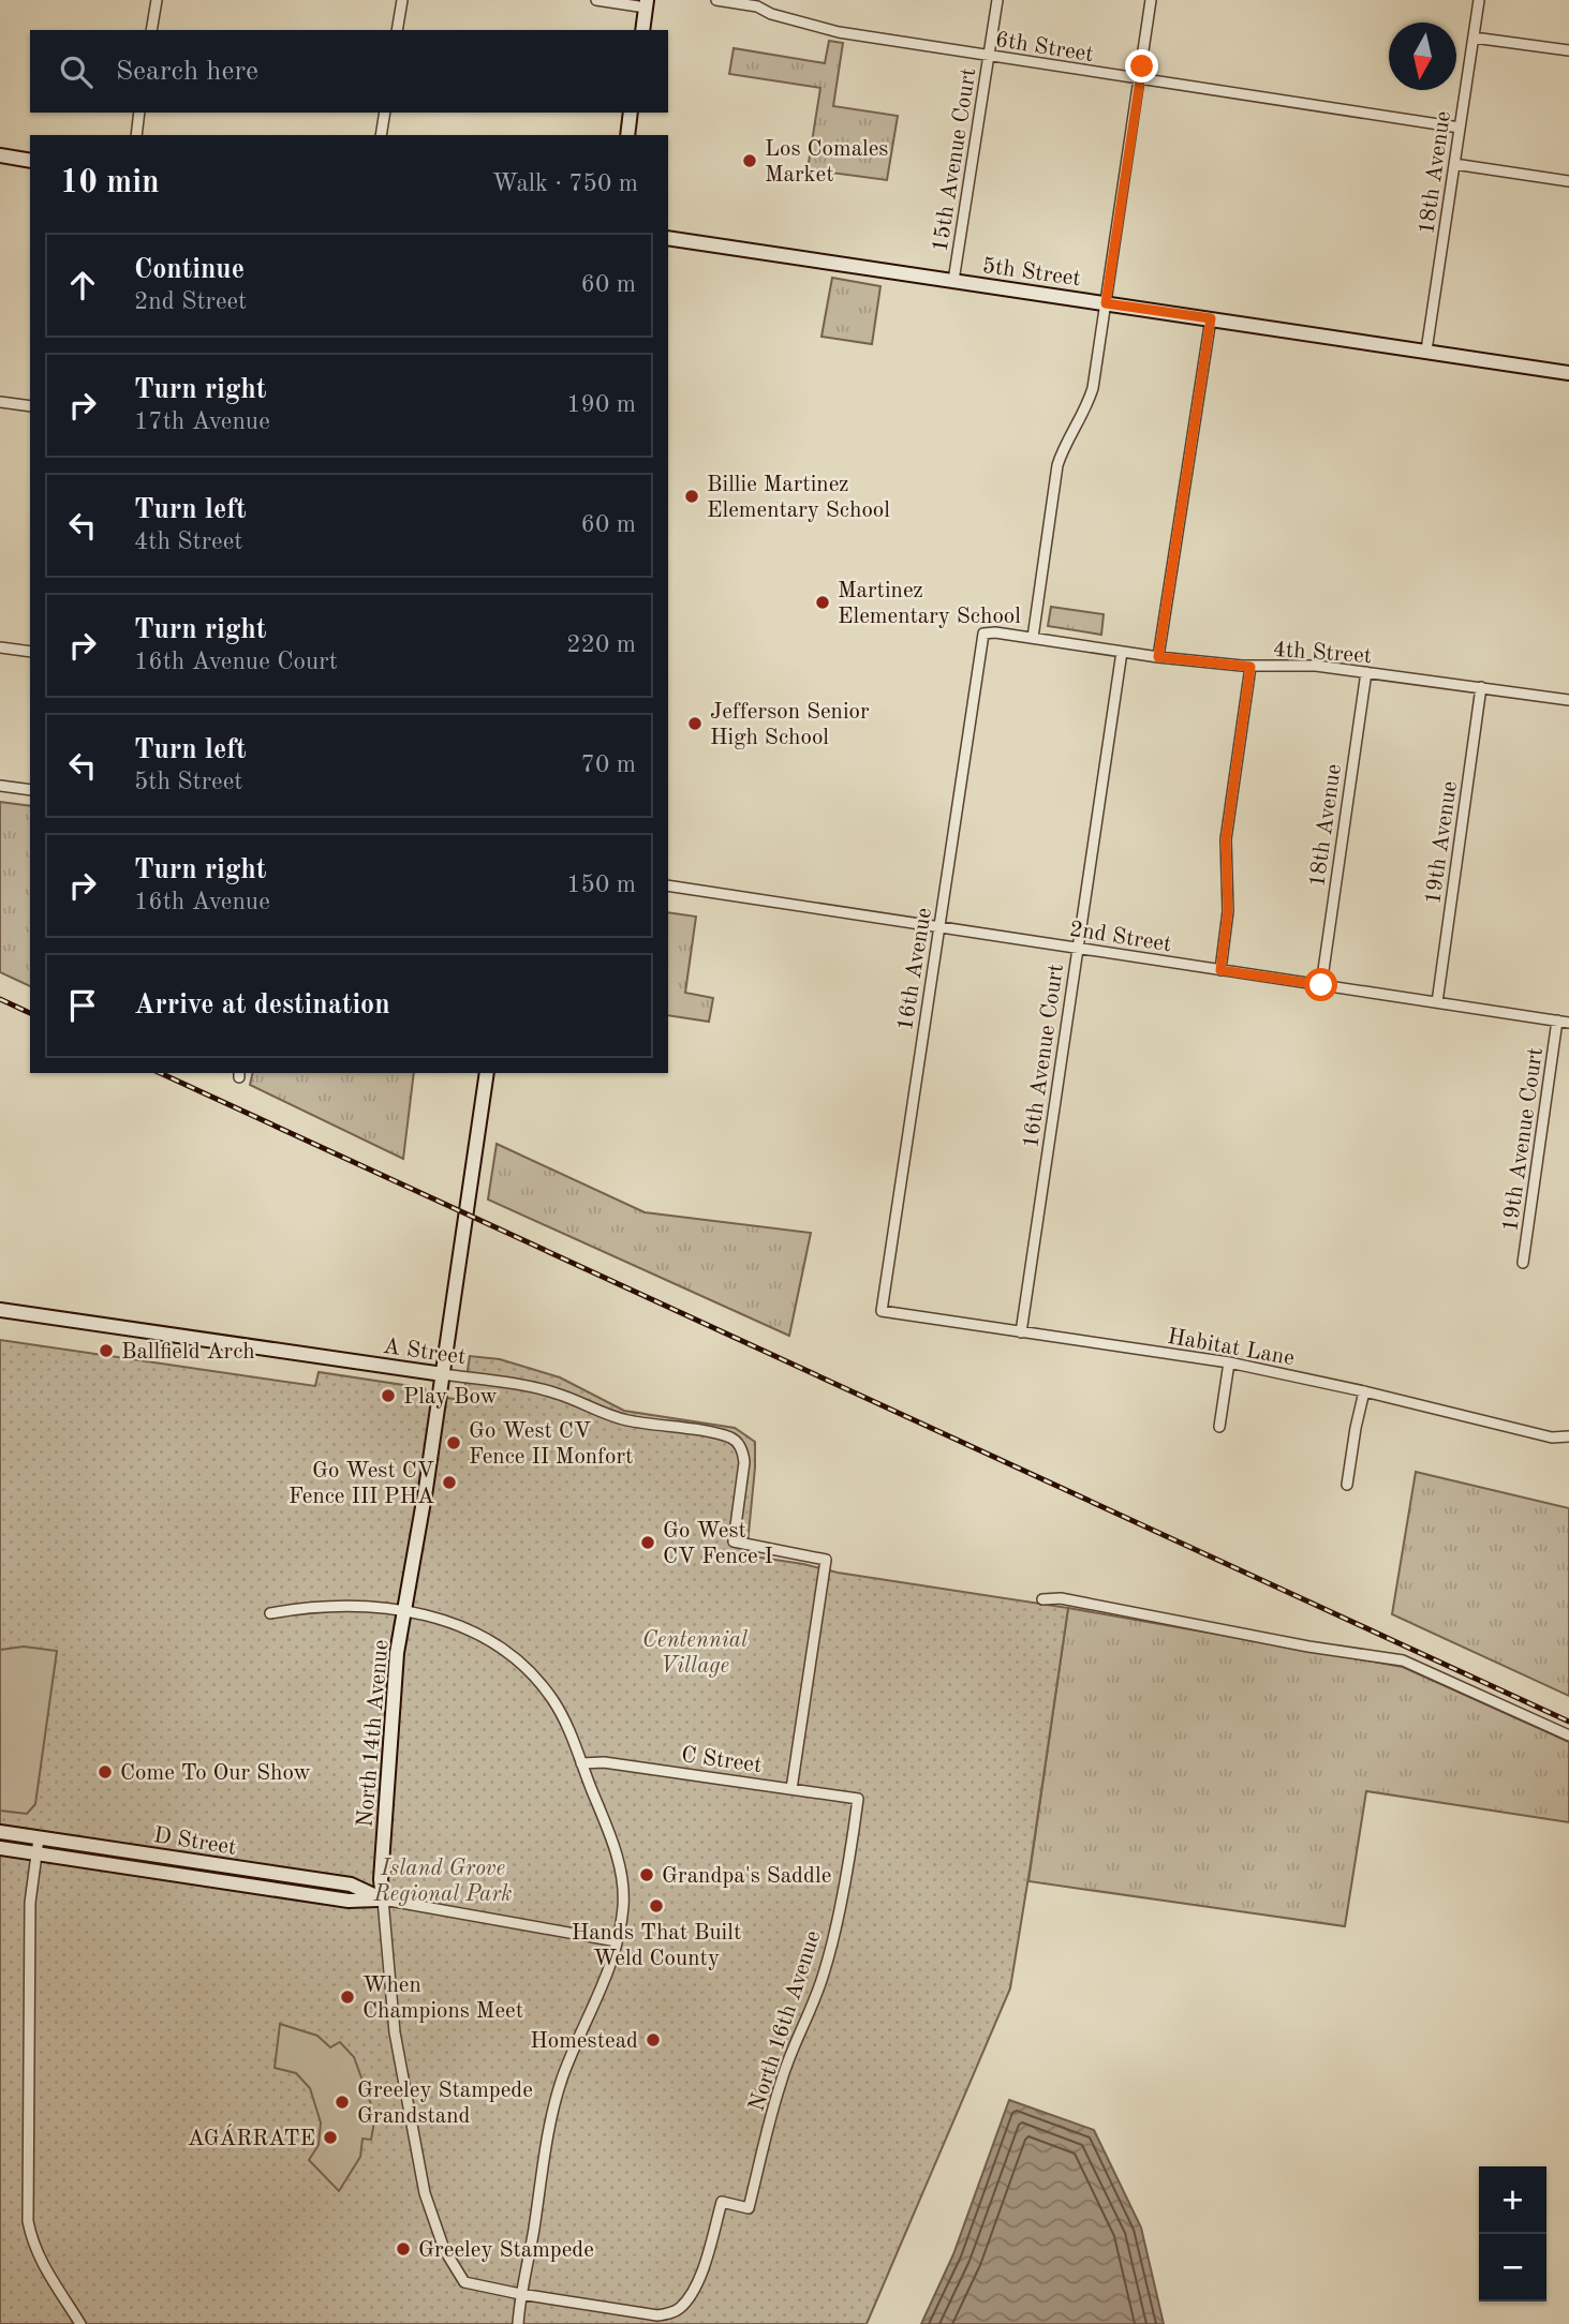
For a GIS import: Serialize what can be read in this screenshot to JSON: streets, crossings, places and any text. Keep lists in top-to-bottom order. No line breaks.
{"streets":{"street":["6th Street","15th Avenue Court","18th Avenue","5th Street","4th Street","19th Avenue","2nd Street","16th Avenue","16th Avenue Court","19th Avenue Court","Habitat Lane","A Street","North 14th Avenue","C Street","D Street","North 16th Avenue"]},"crossings":[["6th Street","15th Avenue Court"],["6th Street","18th Avenue"],["15th Avenue Court","5th Street"],["18th Avenue","5th Street"],["18th Avenue","4th Street"],["18th Avenue","2nd Street"],["4th Street","19th Avenue"],["4th Street","16th Avenue"],["4th Street","16th Avenue Court"],["19th Avenue","2nd Street"],["2nd Street","16th Avenue"],["2nd Street","16th Avenue Court"],["2nd Street","19th Avenue Court"],["16th Avenue","Habitat Lane"],["16th Avenue Court","Habitat Lane"],["A Street","North 14th Avenue"],["A Street","C Street"],["North 14th Avenue","D Street"],["North 14th Avenue","North 16th Avenue"],["C Street","North 16th Avenue"]],"parks":["Centennial Village","Island Grove Regional Park"],"places":["Los Comales Market","Billie Martinez Elementary School","Martinez Elementary School","Jefferson Senior High School","Ballfield Arch","Play Bow","Go West CV Fence II Monfort","Go West CV Fence III PHA","Go West CV Fence I","Come To Our Show","Grandpa's Saddle","Hands That Built Weld County","When Champions Meet","Homestead","Greeley Stampede Grandstand","AGÁRRATE","Greeley Stampede"],"north":"bottom","page":{"search":"Search here","heading":["10 min","Walk · 750 m"],"list":[["Continue","2nd Street","60 m"],["Turn right","17th Avenue","190 m"],["Turn left","4th Street","60 m"],["Turn right","16th Avenue Court","220 m"],["Turn left","5th Street","70 m"],["Turn right","16th Avenue","150 m"],"Arrive at destination"],"map_buttons":["+","−"]}}
